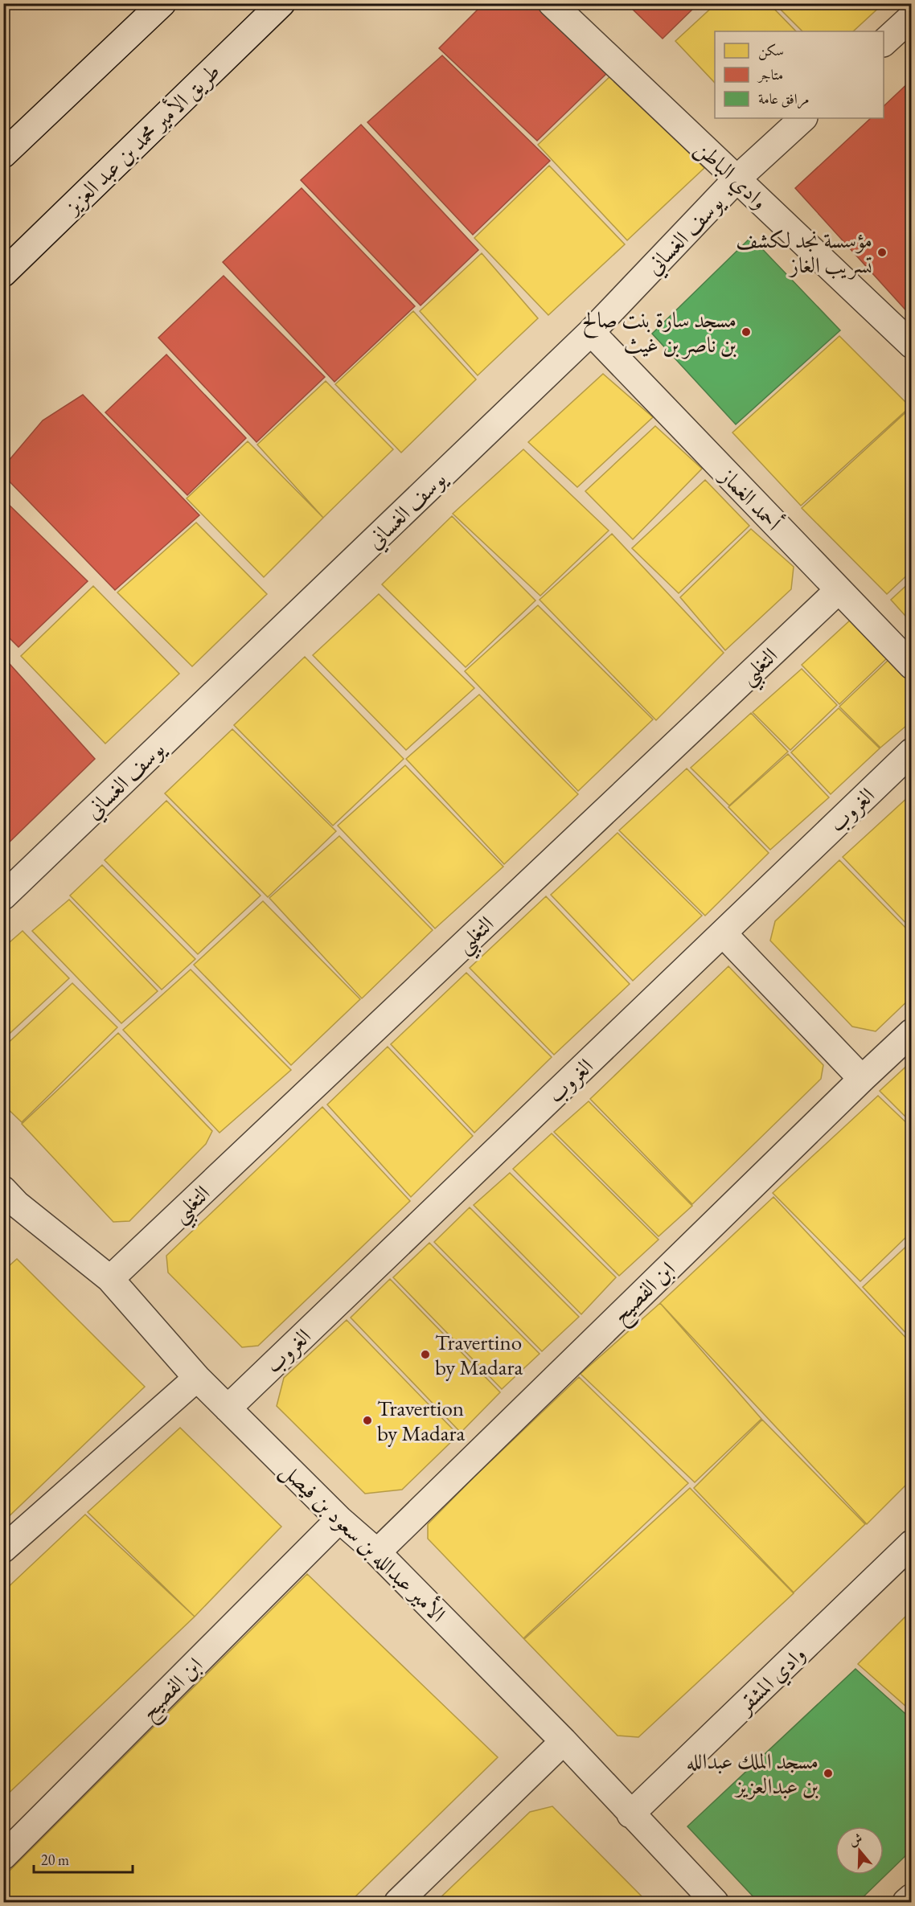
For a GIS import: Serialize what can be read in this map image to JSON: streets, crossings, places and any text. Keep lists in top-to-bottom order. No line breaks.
{"streets":{"street":["طريق الأمير محمد بن عبد العزيز","وادي الباطن","يوسف الغساني","أحمد الغماز","التغلبي","الغروب","ابن الفصيح","الأمير عبدالله بن سعود بن فيصل","وادي المشقر"]},"crossings":[["وادي الباطن","يوسف الغساني"],["يوسف الغساني","أحمد الغماز"],["أحمد الغماز","التغلبي"],["التغلبي","الأمير عبدالله بن سعود بن فيصل"],["الغروب","الأمير عبدالله بن سعود بن فيصل"],["ابن الفصيح","الأمير عبدالله بن سعود بن فيصل"],["الأمير عبدالله بن سعود بن فيصل","وادي المشقر"]],"places":["مؤسسة نجد لكشف تسريب الغاز","مسجد سارة بنت صالح بن ناصر بن غيث","Travertino by Madara","Travertion by Madara","مسجد الملك عبدالله بن عبدالعزيز"],"legend":["سكن","متاجر","مرافق عامة"],"scale_bar":"20 m","north":"top"}
